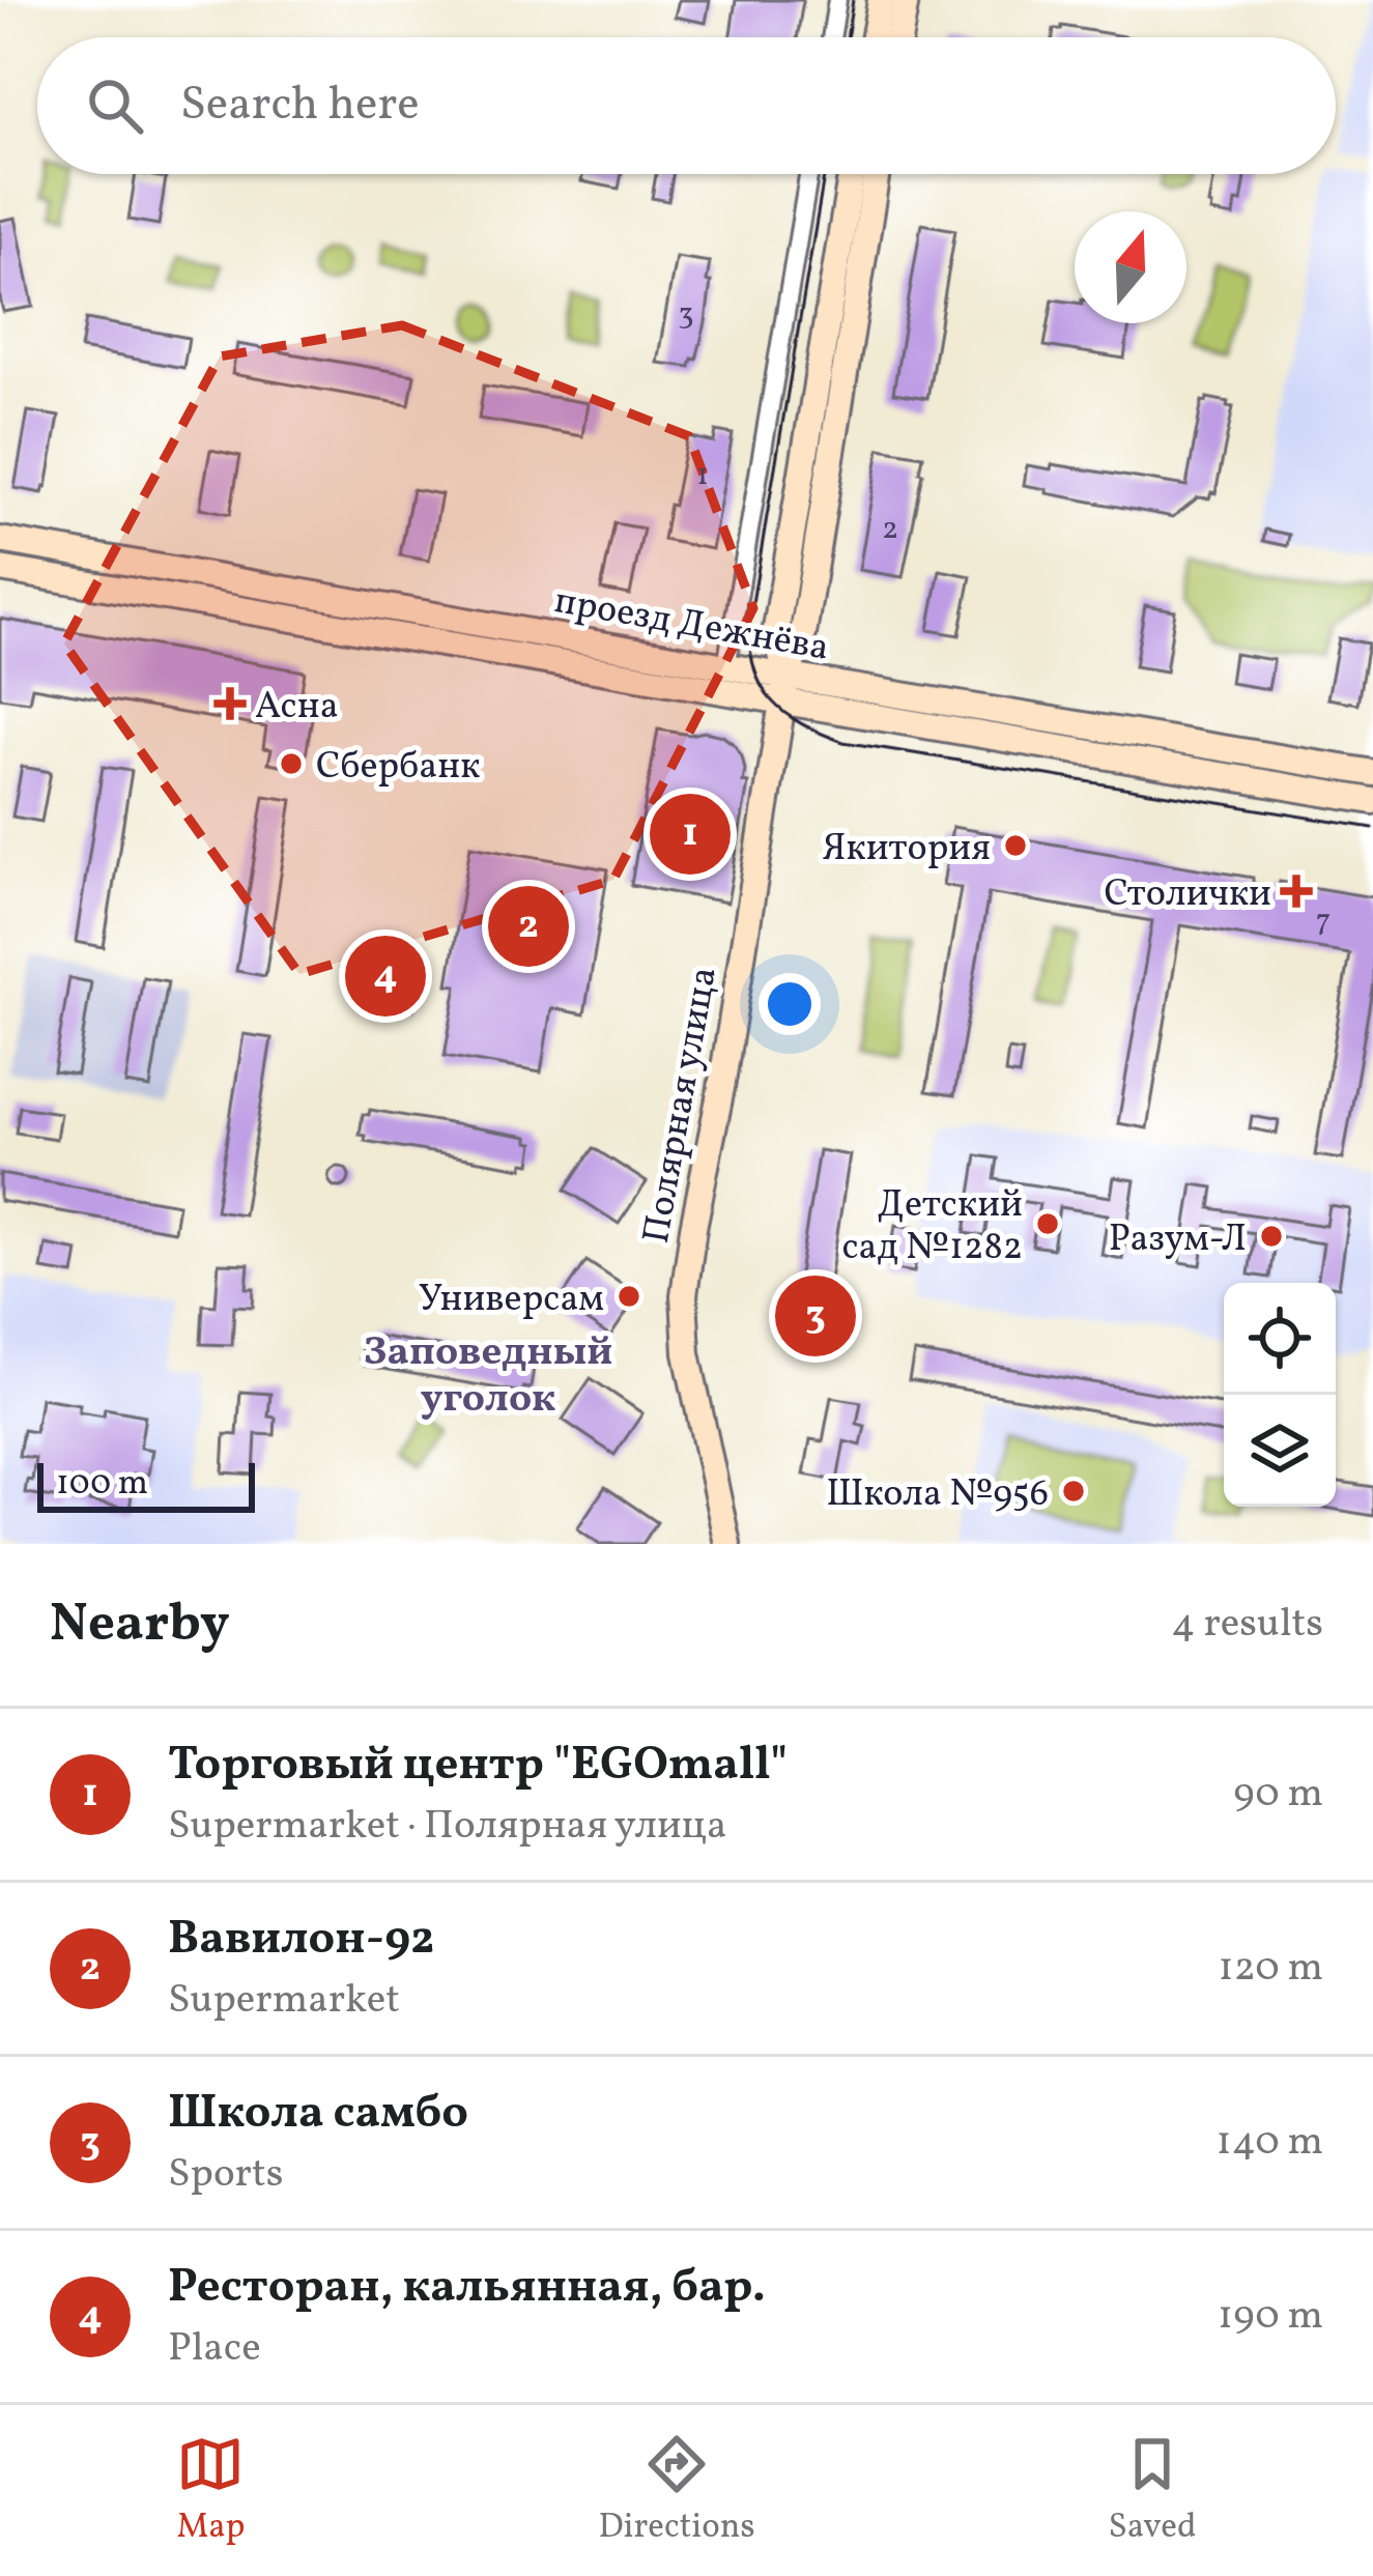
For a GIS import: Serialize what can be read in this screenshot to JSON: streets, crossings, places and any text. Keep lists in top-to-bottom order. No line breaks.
{"streets":{"main road":["проезд Дежнёва","Полярная улица"]},"crossings":[["проезд Дежнёва","Полярная улица"]],"districts":["Заповедный уголок"],"places":{"health":["Асна","Столички"],"other":["Сбербанк","Якитория","Детский сад №1282","Разум-Л","Универсам","Школа №956"]},"house_numbers":["3","1","2","7"],"scale_bar":"100 m","north":"top","page":{"search":"Search here","pins":["1","2","4","3"],"scale":"100 m","heading":["Nearby","4 results"],"list":[{"mark":"1","name":"Торговый центр \"EGOmall\"","note":"Supermarket · Полярная улица","value":"90 m"},{"mark":"2","name":"Вавилон-92","note":"Supermarket","value":"120 m"},{"mark":"3","name":"Школа самбо","note":"Sports","value":"140 m"},{"mark":"4","name":"Ресторан, кальянная, бар.","note":"Place","value":"190 m"}],"nav":["Map","Directions","Saved"]}}
